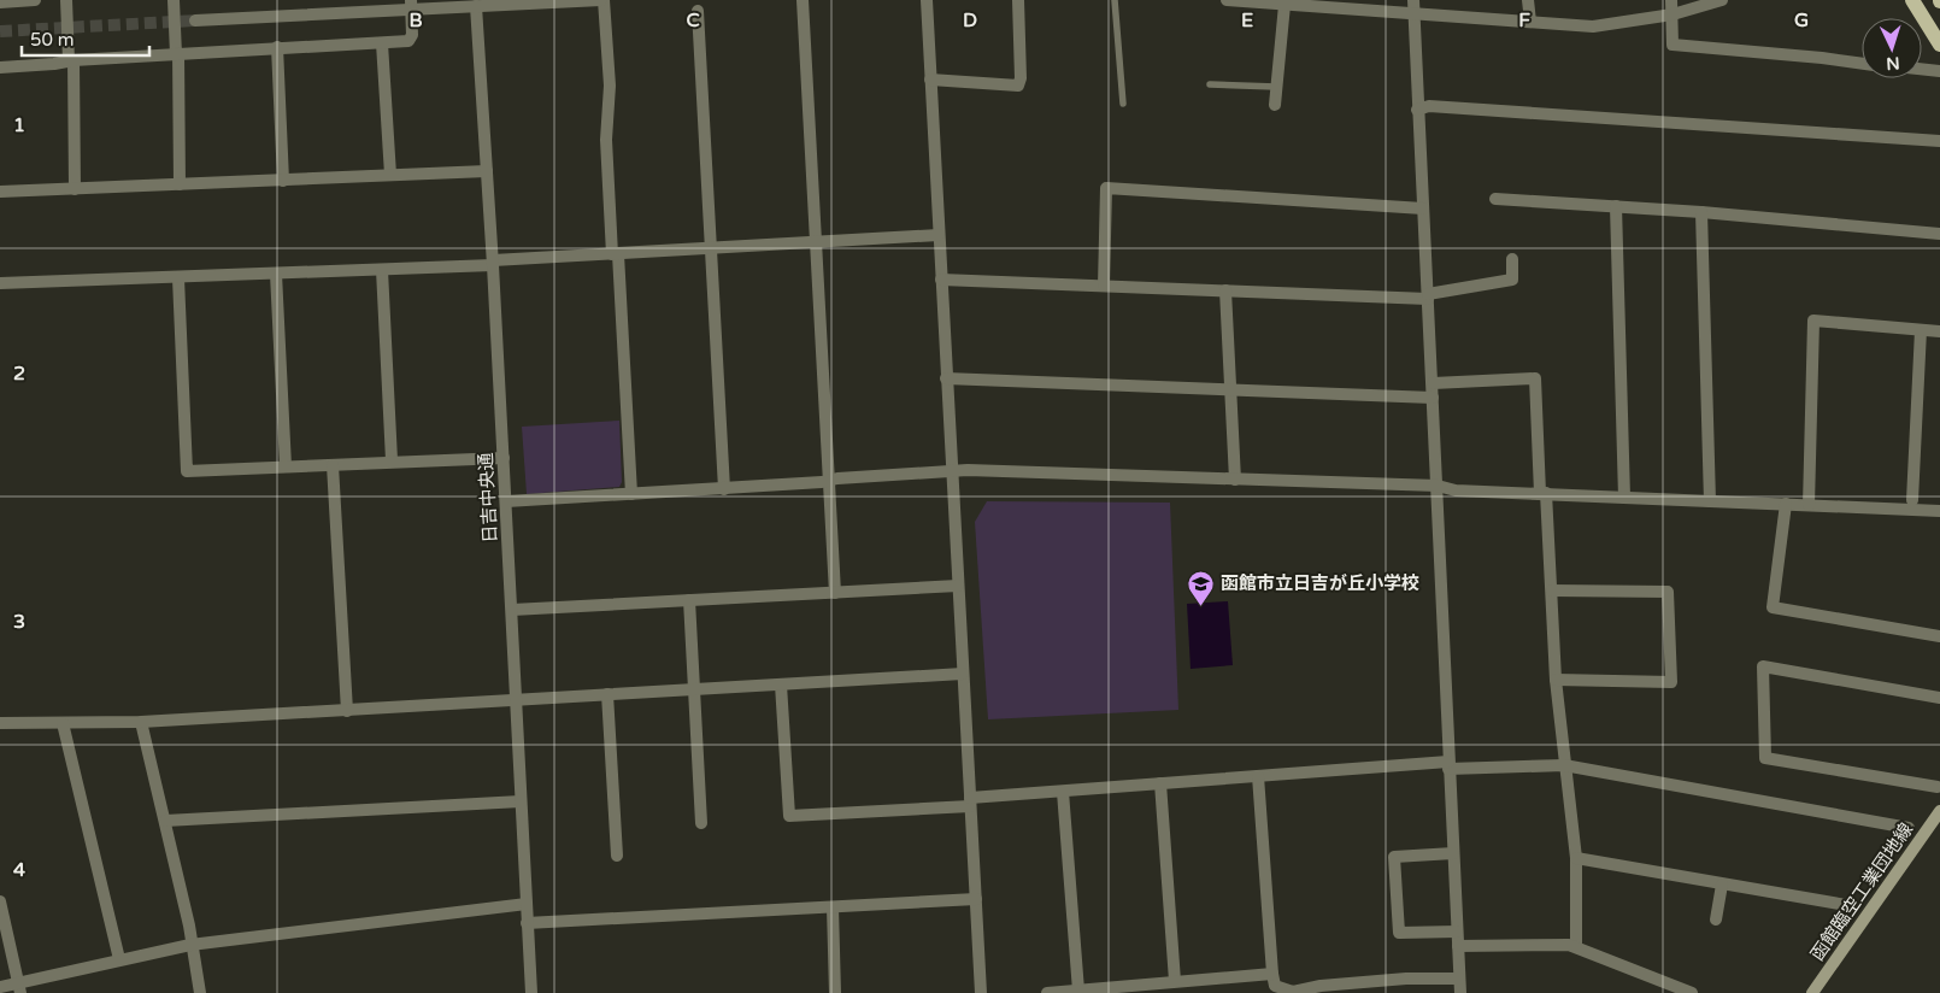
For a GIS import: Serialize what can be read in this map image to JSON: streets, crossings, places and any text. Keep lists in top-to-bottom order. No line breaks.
{"streets":{"main road":["函館臨空工業団地線"],"street":["日吉中央通"]},"places":{"school or university":["函館市立日吉が丘小学校"]},"scale_bar":"50 m","north":"bottom","grid":{"columns":["B","C","D","E","F","G"],"rows":["1","2","3","4"]}}
